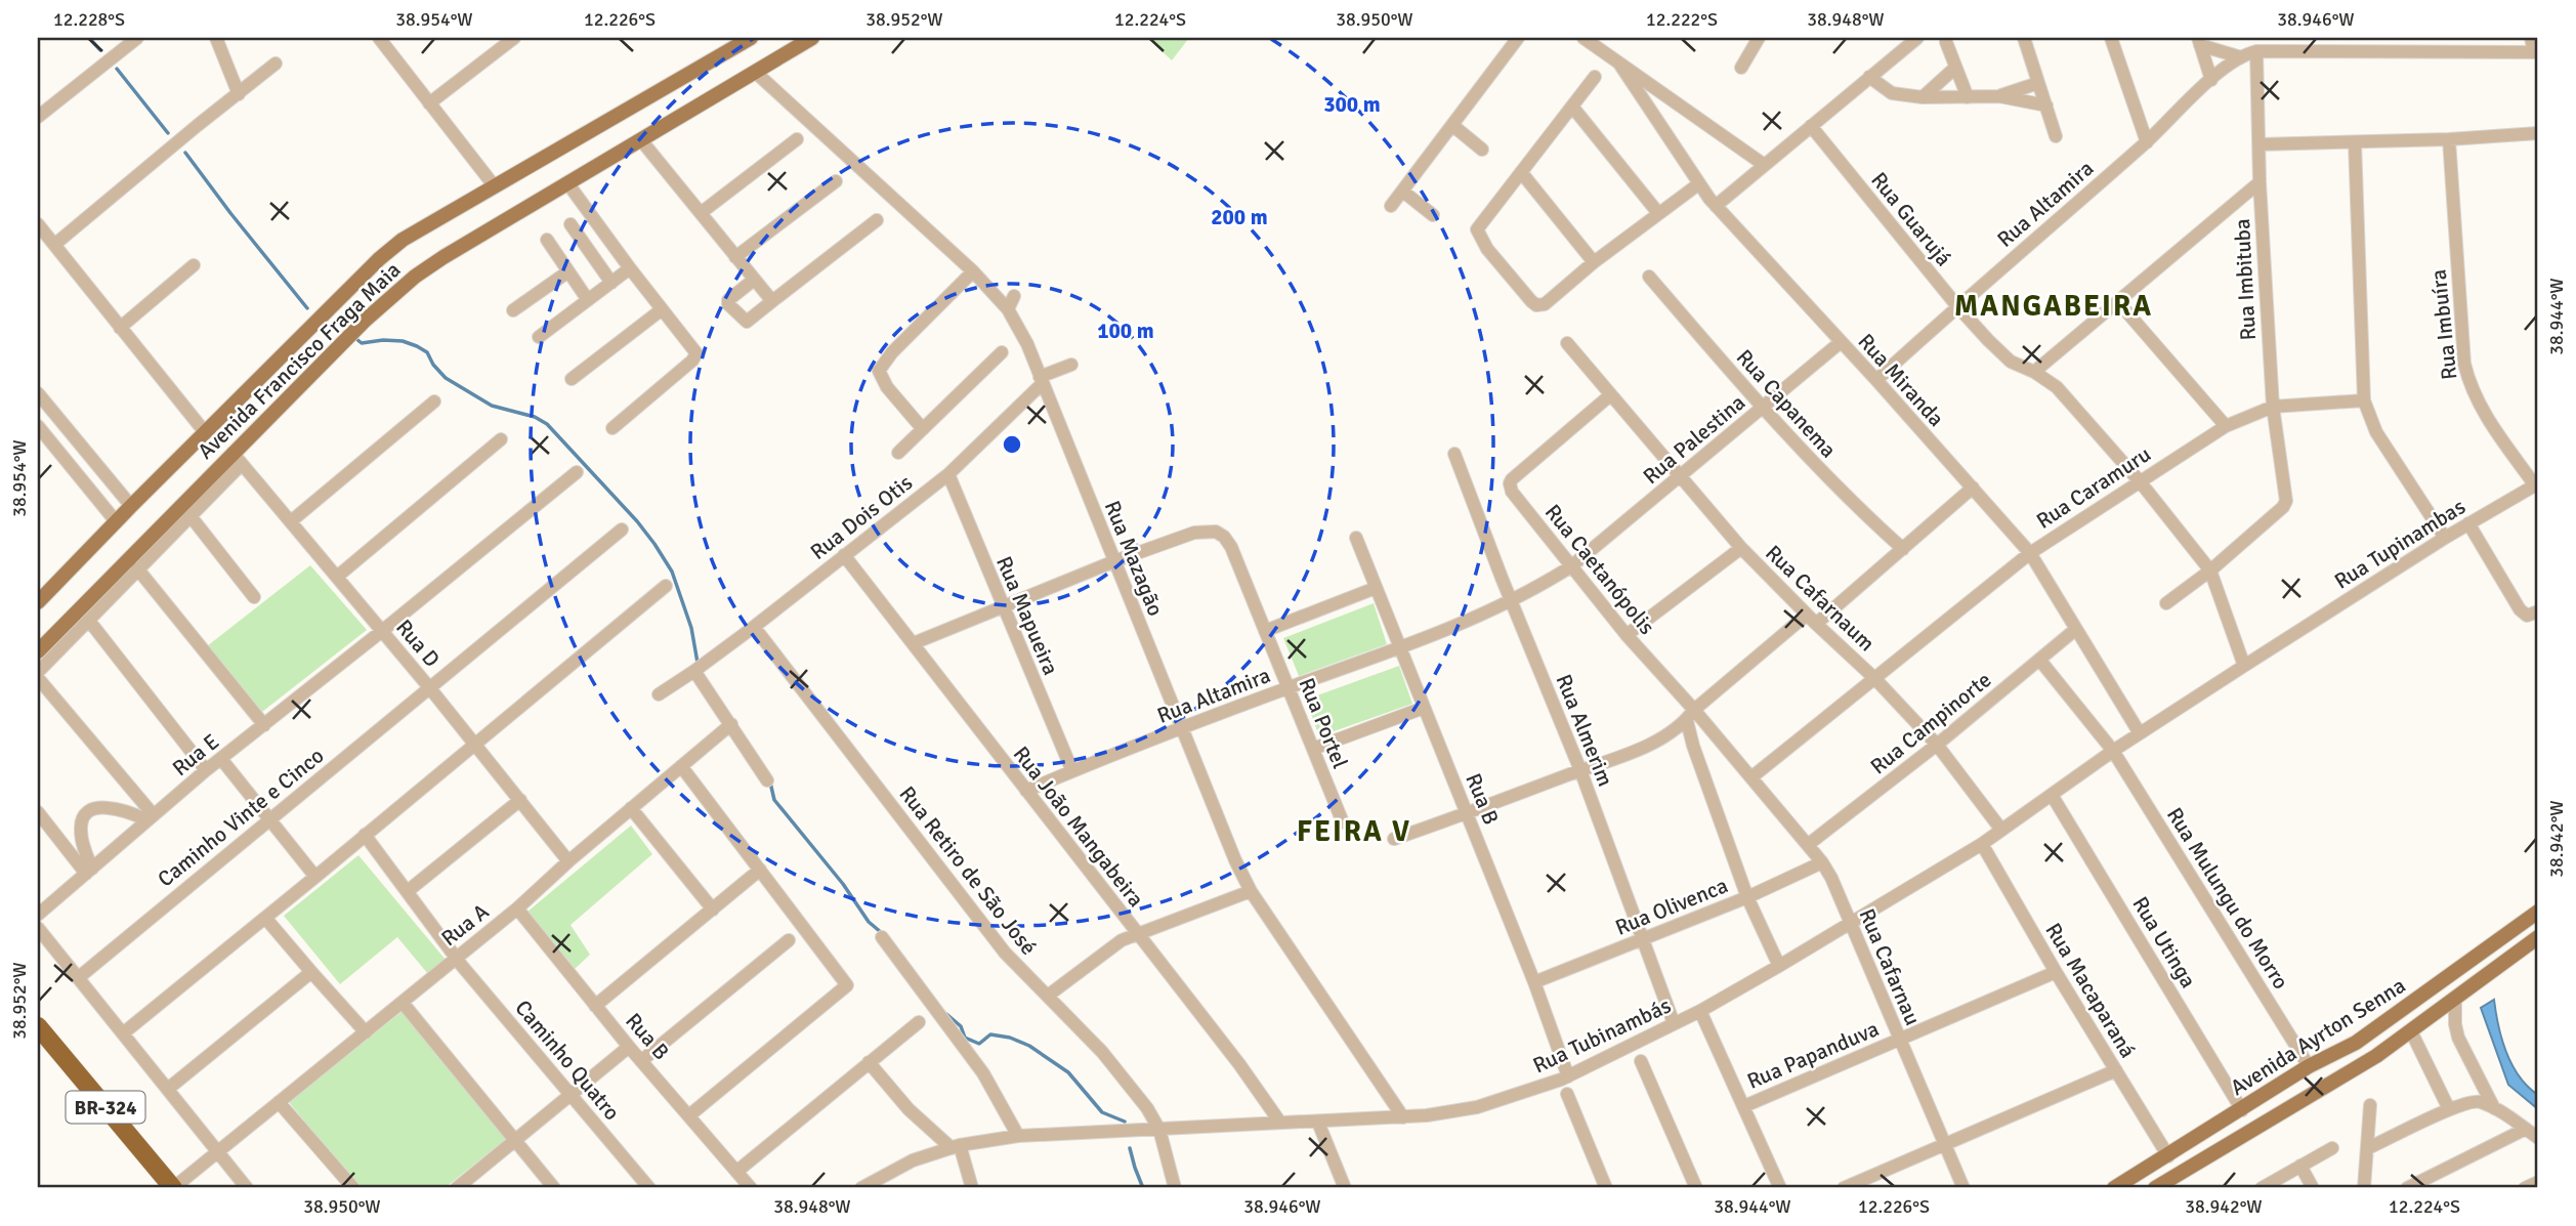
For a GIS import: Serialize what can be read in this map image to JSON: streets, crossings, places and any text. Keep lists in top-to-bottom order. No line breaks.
{"streets":{"highway":["BR-324"],"main road":["Avenida Francisco Fraga Maia","Avenida Ayrton Senna"],"street":["Rua Altamira","Rua Guarujá","Rua Imbituba","Rua Imbuíra","Rua Miranda","Rua Capanema","Rua Palestina","Rua Caramuru","Rua Dois Otis","Rua Tupinambas","Rua Mazagão","Rua Caetanópolis","Rua Cafarnaum","Rua Mapueira","Rua D","Rua Portel","Rua Campinorte","Rua Almerim","Rua E","Rua B","Caminho Vinte e Cinco","Rua João Mangabeira","Rua Retiro de São José","Rua Mulungu do Morro","Rua Olivenca","Rua A","Rua Utinga","Rua Cafarnau","Rua Macaparaná","Rua Tubinambás","Rua Papanduva","Caminho Quatro"]},"crossings":[["Rua Altamira","Rua Guarujá"],["Rua Altamira","Rua Imbituba"],["Rua Altamira","Rua Miranda"],["Rua Altamira","Rua Palestina"],["Rua Altamira","Rua Mazagão"],["Rua Altamira","Rua Caetanópolis"],["Rua Altamira","Rua Mapueira"],["Rua Altamira","Rua Portel"],["Rua Altamira","Rua Almerim"],["Rua Altamira","Rua B"],["Rua Altamira","Rua João Mangabeira"],["Rua Guarujá","Rua Imbituba"],["Rua Guarujá","Rua Caramuru"],["Rua Guarujá","Rua Tupinambas"],["Rua Imbituba","Rua Caramuru"],["Rua Imbuíra","Rua Tupinambas"],["Avenida Francisco Fraga Maia","Rua Mazagão"],["Avenida Francisco Fraga Maia","Rua D"],["Rua Miranda","Rua Palestina"],["Rua Miranda","Rua Caramuru"],["Rua Miranda","Rua Tupinambas"],["Rua Miranda","Rua Campinorte"],["Rua Miranda","Rua Tubinambás"],["Rua Capanema","Rua Palestina"],["Rua Palestina","Rua Caetanópolis"],["Rua Palestina","Rua Cafarnaum"],["Rua Caramuru","Rua Caetanópolis"],["Rua Caramuru","Rua Cafarnaum"],["Rua Caramuru","Rua Cafarnau"],["Rua Dois Otis","Rua Mazagão"],["Rua Dois Otis","Rua Mapueira"],["Rua Dois Otis","Rua João Mangabeira"],["Rua Dois Otis","Rua Retiro de São José"],["Rua Tupinambas","Rua Tubinambás"],["Rua Mazagão","Rua Portel"],["Rua Mazagão","Rua Tubinambás"],["Rua Caetanópolis","Rua Cafarnaum"],["Rua Caetanópolis","Rua Cafarnau"],["Rua Cafarnaum","Rua Campinorte"],["Rua Cafarnaum","Rua Tubinambás"],["Rua D","Rua E"],["Rua D","Caminho Vinte e Cinco"],["Rua D","Rua A"],["Rua Campinorte","Rua Mulungu do Morro"],["Rua Campinorte","Rua Cafarnau"],["Rua Almerim","Rua Olivenca"],["Rua Almerim","Rua Tubinambás"],["Rua B","Rua Olivenca"],["Rua B","Rua A"],["Rua B","Rua Tubinambás"],["Rua João Mangabeira","Rua Tubinambás"],["Rua Retiro de São José","Rua Tubinambás"],["Rua Mulungu do Morro","Rua Tubinambás"],["Rua Mulungu do Morro","Avenida Ayrton Senna"],["Rua Olivenca","Rua Cafarnau"],["Rua A","Caminho Quatro"],["Rua A","BR-324"],["Rua Utinga","Rua Tubinambás"],["Rua Utinga","Avenida Ayrton Senna"],["Rua Cafarnau","Rua Tubinambás"],["Rua Cafarnau","Rua Papanduva"],["Rua Macaparaná","Rua Tubinambás"],["Rua Macaparaná","Avenida Ayrton Senna"],["Rua Macaparaná","Rua Papanduva"]],"districts":["MANGABEIRA","FEIRA V"],"coordinates":["12.228°S","38.954°W","12.226°S","38.952°W","12.224°S","38.950°W","12.222°S","38.948°W","38.946°W","38.944°W","38.942°W"],"rings":["300 m","200 m","100 m"]}
